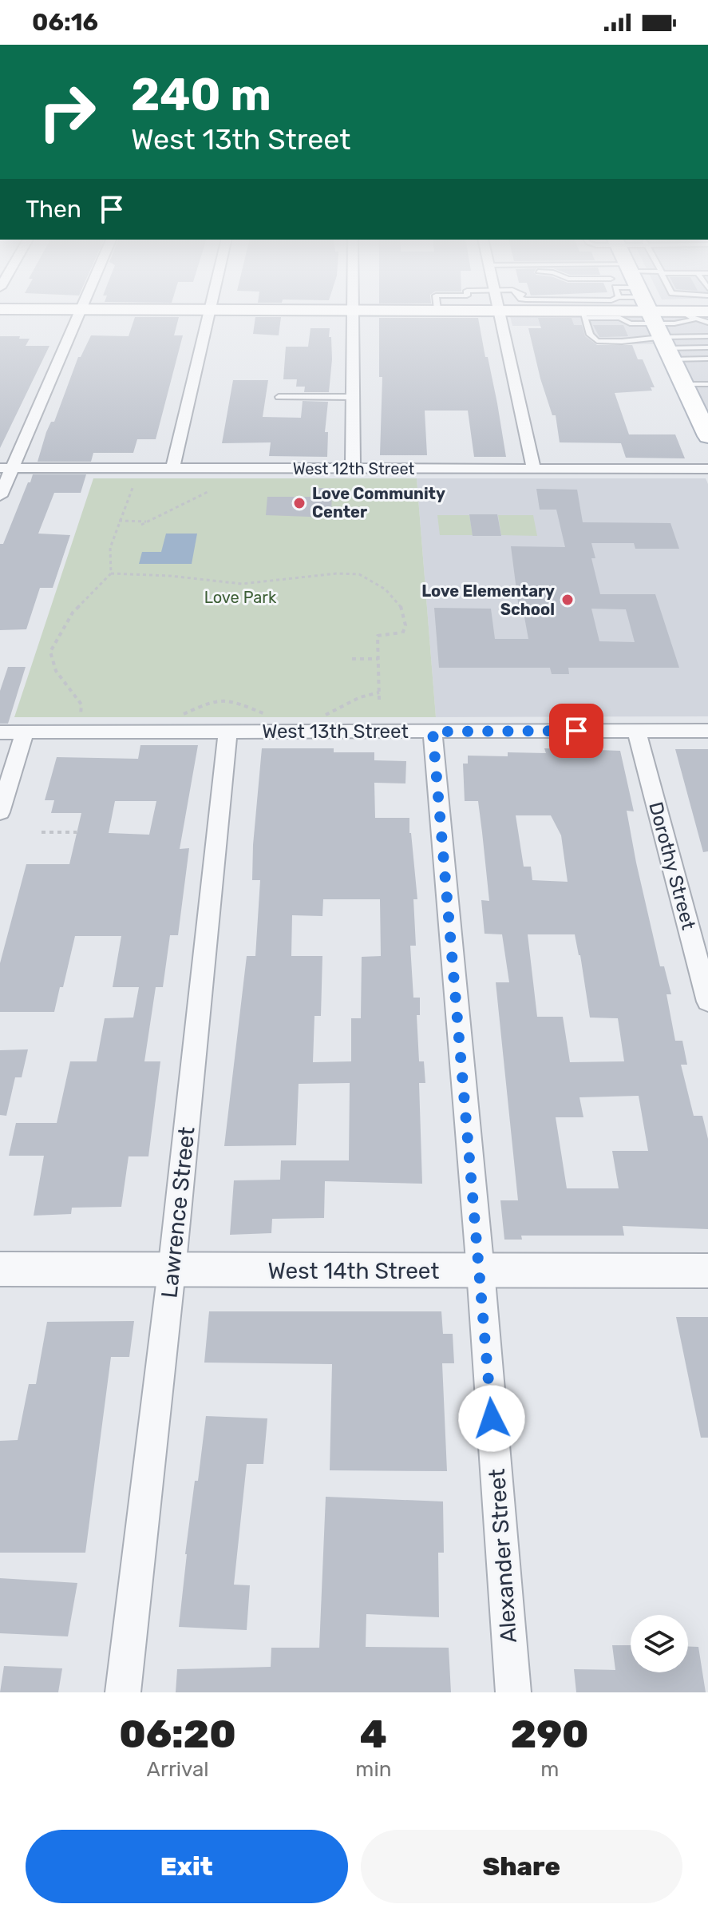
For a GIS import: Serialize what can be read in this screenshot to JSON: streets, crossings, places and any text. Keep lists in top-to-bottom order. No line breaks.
{"streets":{"street":["West 12th Street","West 13th Street","Dorothy Street","Lawrence Street","West 14th Street","Alexander Street"]},"crossings":[["West 13th Street","Dorothy Street"],["West 13th Street","Lawrence Street"],["West 13th Street","Alexander Street"],["Lawrence Street","West 14th Street"],["West 14th Street","Alexander Street"]],"parks":["Love Park"],"places":["Love Community Center","Love Elementary School"],"page":{"status":"06:16","turn":["240 m","West 13th Street"],"then":"Then","eta":["06:20","Arrival","4","min","290","m"],"buttons":["Exit","Share"]}}
